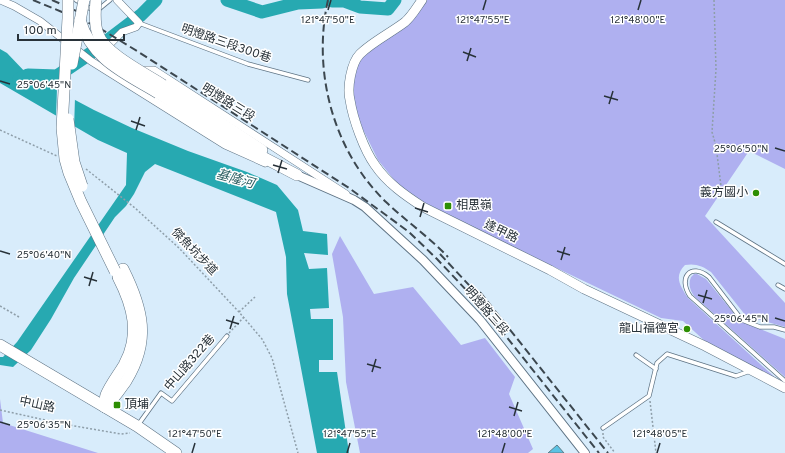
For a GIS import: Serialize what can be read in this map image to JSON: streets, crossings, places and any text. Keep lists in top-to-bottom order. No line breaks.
{"streets":{"main road":["逢甲路"],"street":["明燈路三段"],"lane":["明燈路三段300巷","中山路322巷"],"path":["傑魚坑步道","中山路"]},"crossings":[["傑魚坑步道","中山路322巷"],["中山路322巷","中山路"]],"water":["基隆河"],"places":{"other":["義方國小","龍山福德宮"],"transit":["相思嶺","頂埔"]},"scale_bar":"100 m","coordinates":["121°47'50\"E","121°47'55\"E","121°48'00\"E","25°06'45\"N","25°06'50\"N","25°06'40\"N","25°06'35\"N","121°48'05\"E"]}
